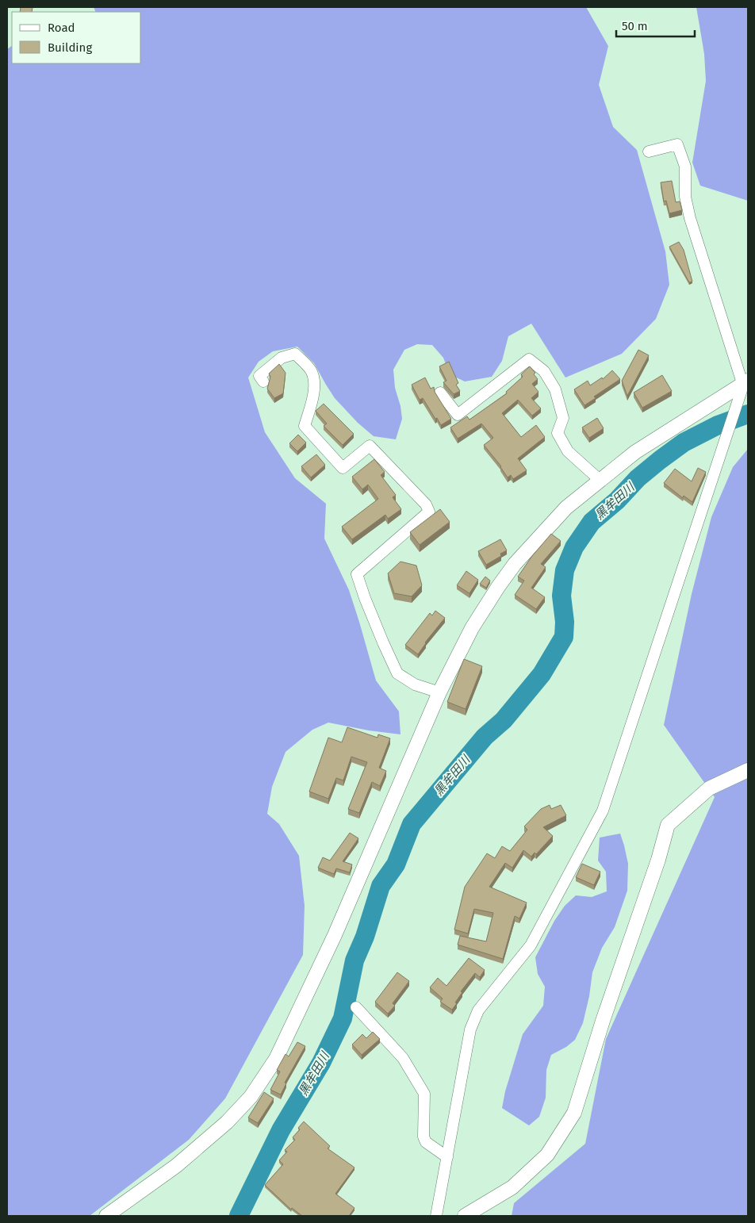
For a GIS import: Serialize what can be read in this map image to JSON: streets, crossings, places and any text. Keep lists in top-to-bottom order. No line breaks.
{"water":["黒牟田川"],"legend":["Road","Building"],"scale_bar":"50 m"}
